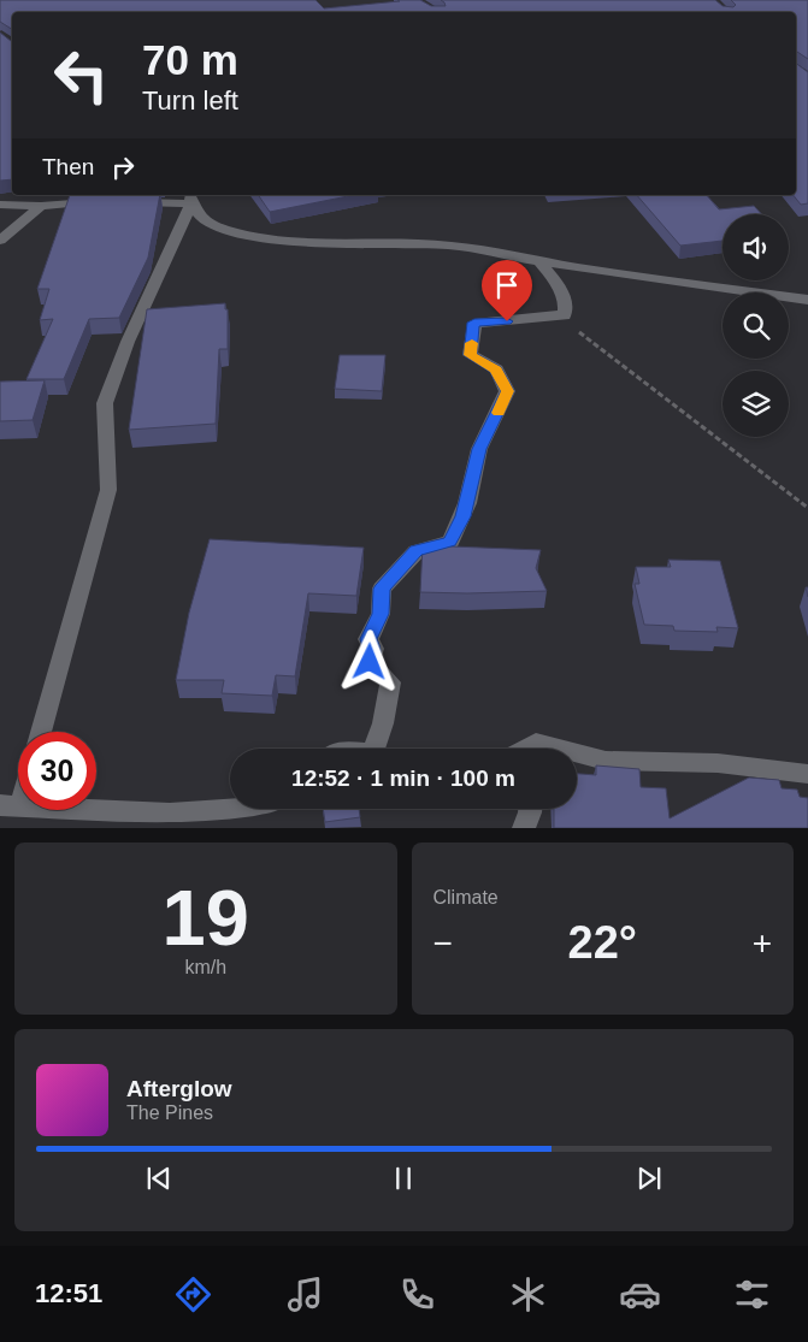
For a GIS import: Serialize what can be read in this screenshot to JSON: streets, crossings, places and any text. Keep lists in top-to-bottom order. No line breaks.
{"page":{"turn":["70 m","Turn left"],"then":"Then","limit":"30","trip":"12:52 · 1 min · 100 m","tile":[["19","km/h"],"Climate"],"heat":["−","22°","+"],"song":["Afterglow","The Pines"],"tabs":"12:51"}}
